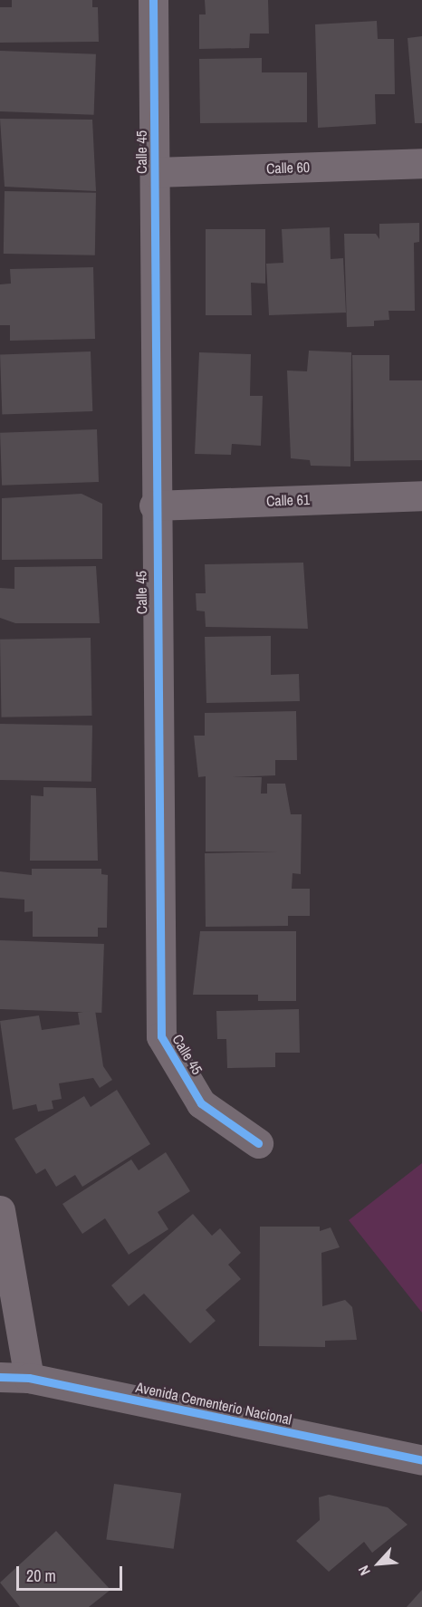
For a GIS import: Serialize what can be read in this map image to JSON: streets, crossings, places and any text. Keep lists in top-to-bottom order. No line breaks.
{"streets":{"street":["Calle 45","Calle 60","Calle 61","Avenida Cementerio Nacional"]},"crossings":[["Calle 45","Calle 60"],["Calle 45","Calle 61"]],"scale_bar":"20 m","north":"bottom left"}
